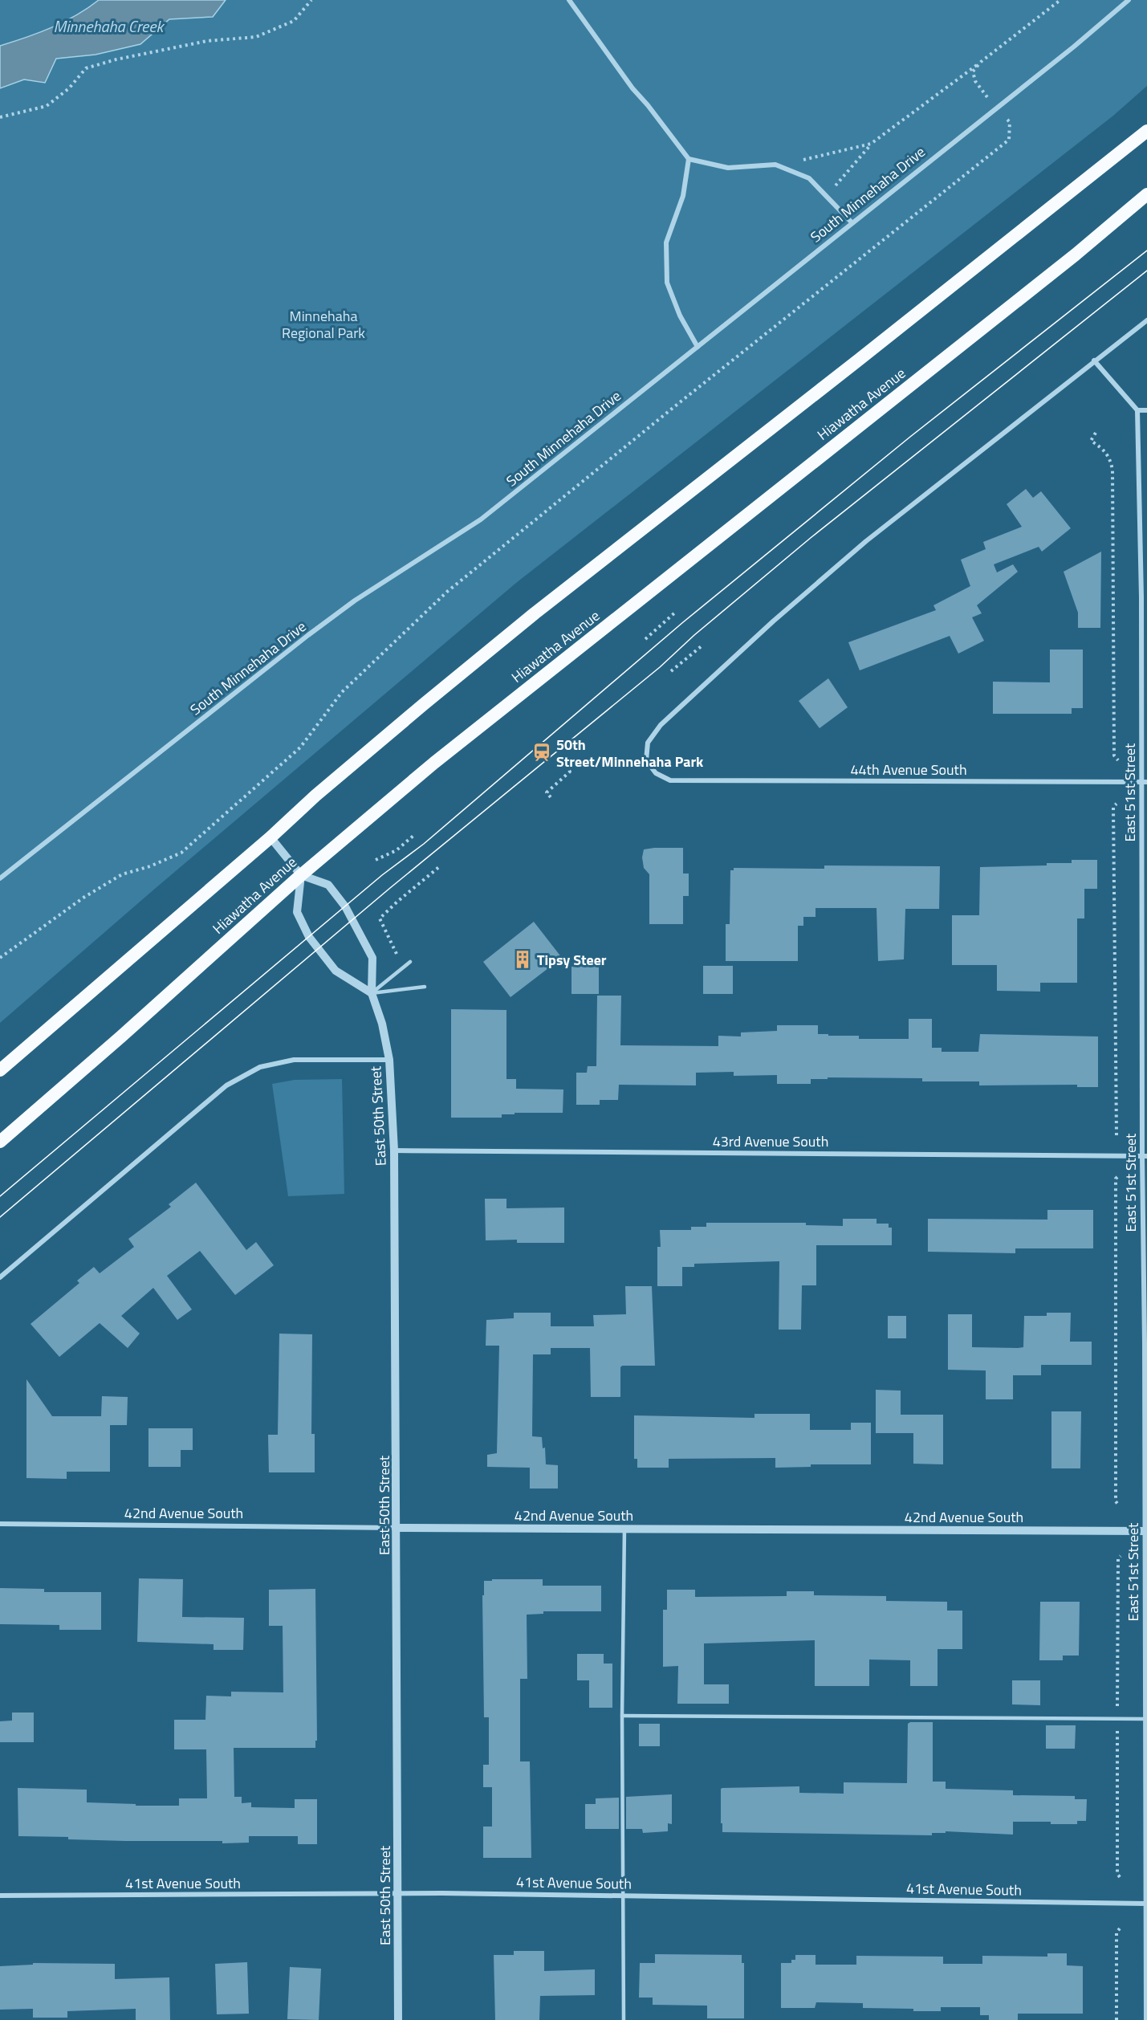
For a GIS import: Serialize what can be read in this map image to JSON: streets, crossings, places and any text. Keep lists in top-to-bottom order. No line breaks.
{"streets":{"highway":["Hiawatha Avenue"],"street":["South Minnehaha Drive","44th Avenue South","East 51st Street","East 50th Street","43rd Avenue South","42nd Avenue South","41st Avenue South"]},"crossings":[["Hiawatha Avenue","East 50th Street"],["44th Avenue South","East 51st Street"],["East 51st Street","43rd Avenue South"],["East 51st Street","42nd Avenue South"],["East 51st Street","41st Avenue South"],["East 50th Street","43rd Avenue South"],["East 50th Street","42nd Avenue South"],["East 50th Street","41st Avenue South"]],"water":["Minnehaha Creek"],"parks":["Minnehaha Regional Park"],"places":{"station":["50th Street/Minnehaha Park"],"building":["Tipsy Steer"]}}
